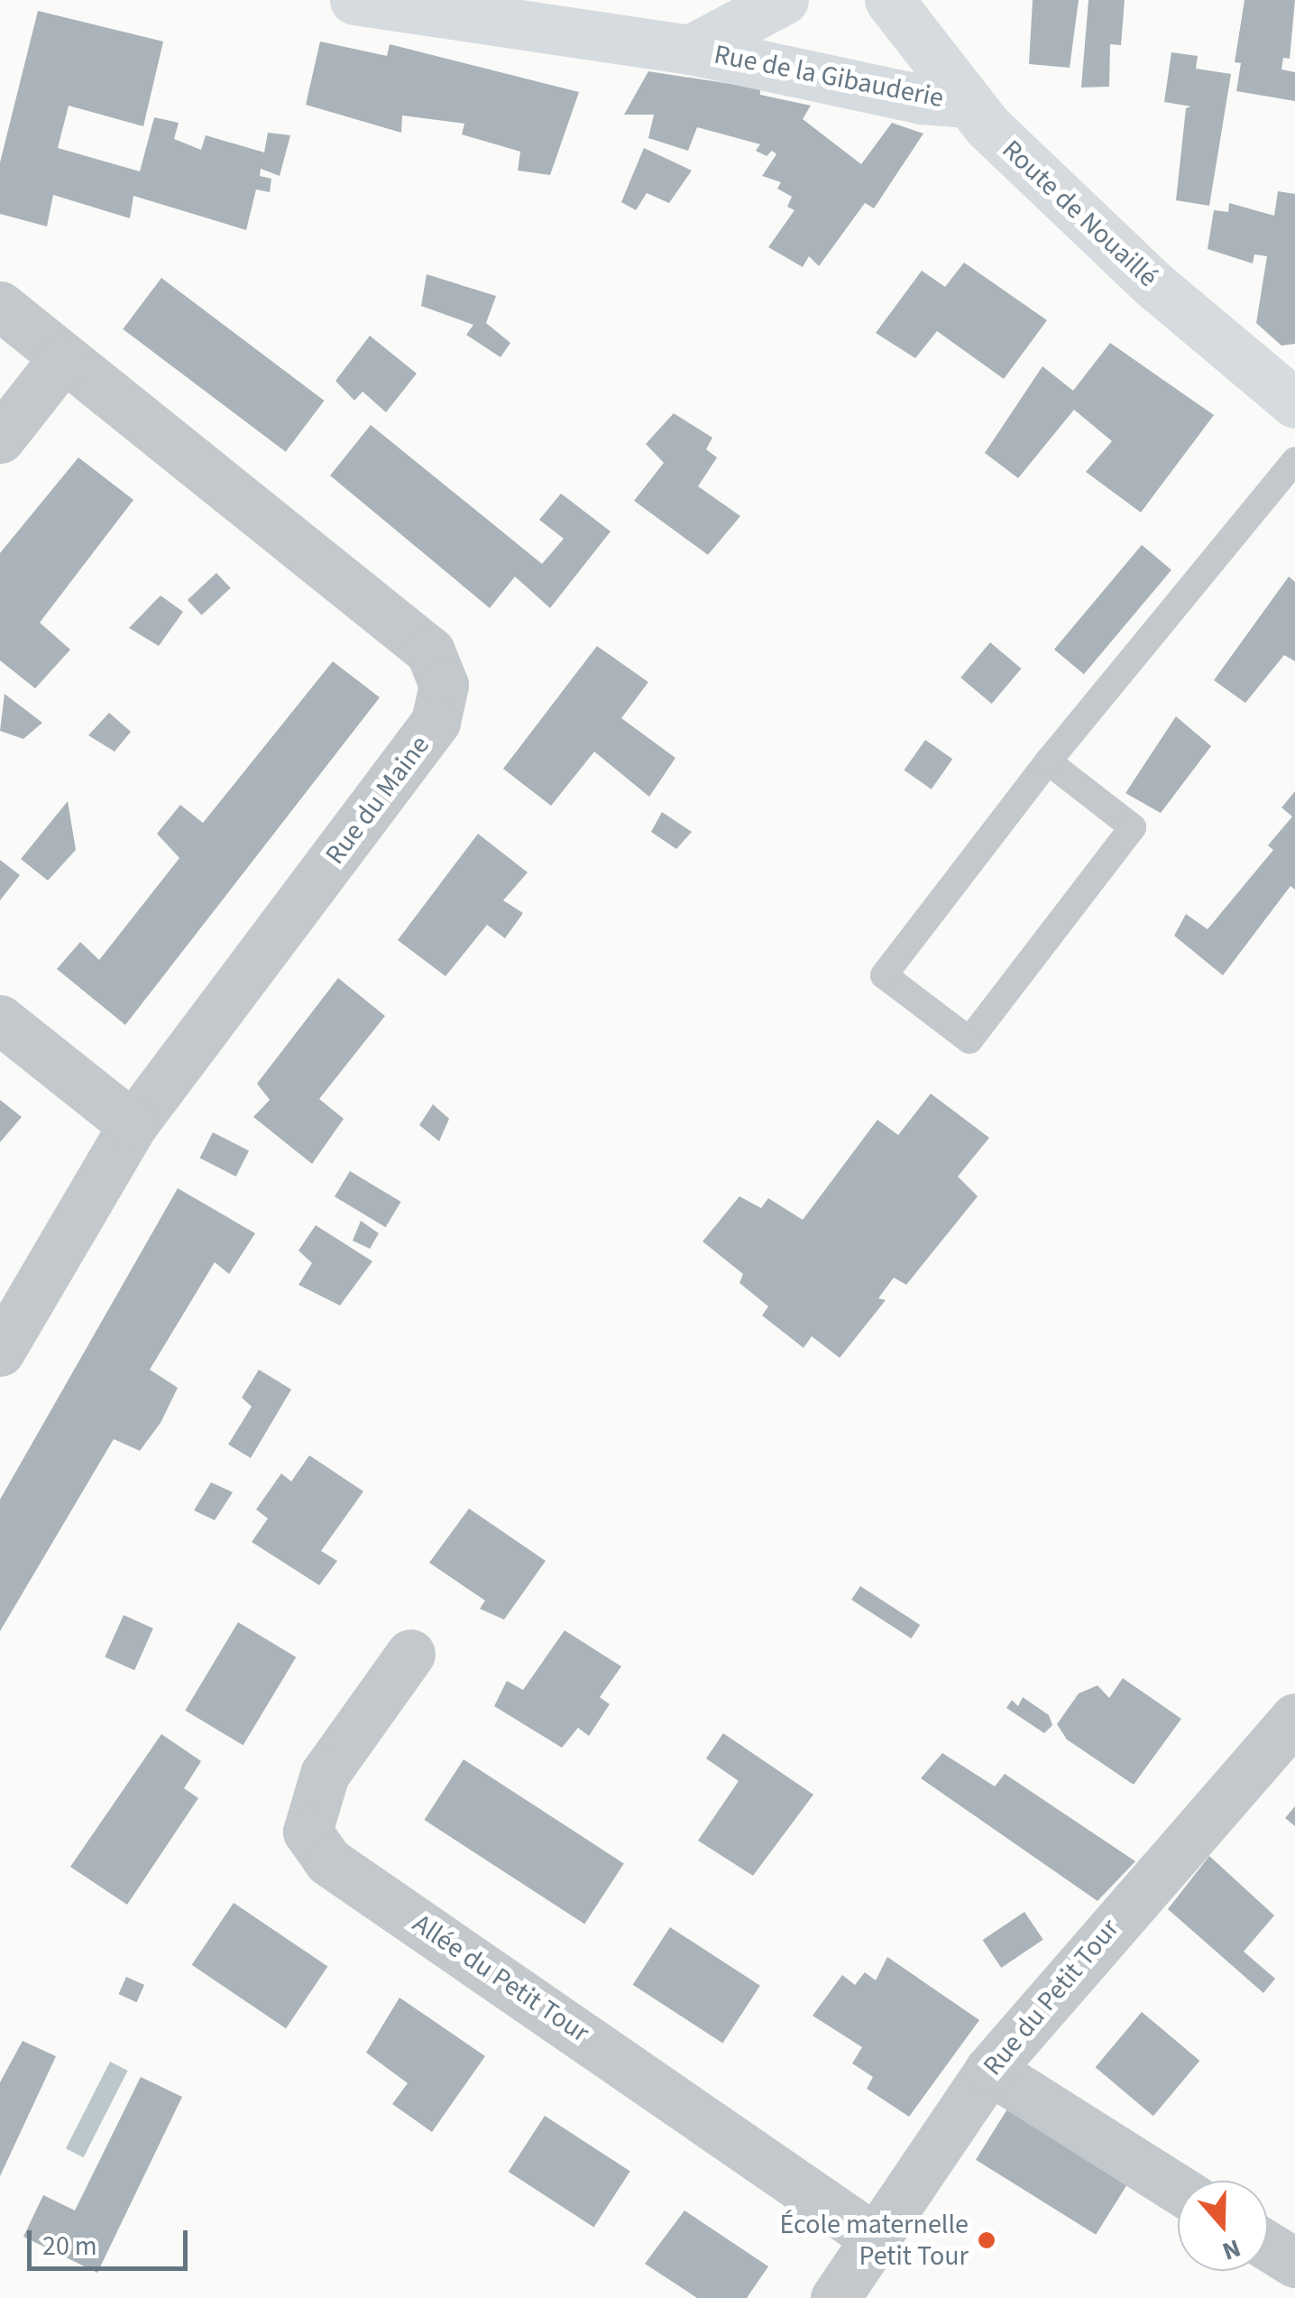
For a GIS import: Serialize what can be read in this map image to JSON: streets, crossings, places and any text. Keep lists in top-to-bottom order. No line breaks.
{"streets":{"street":["Rue de la Gibauderie","Route de Nouaillé","Rue du Maine","Allée du Petit Tour","Rue du Petit Tour"]},"crossings":[["Rue de la Gibauderie","Route de Nouaillé"],["Allée du Petit Tour","Rue du Petit Tour"]],"places":["École maternelle Petit Tour"],"scale_bar":"20 m","north":"bottom"}
